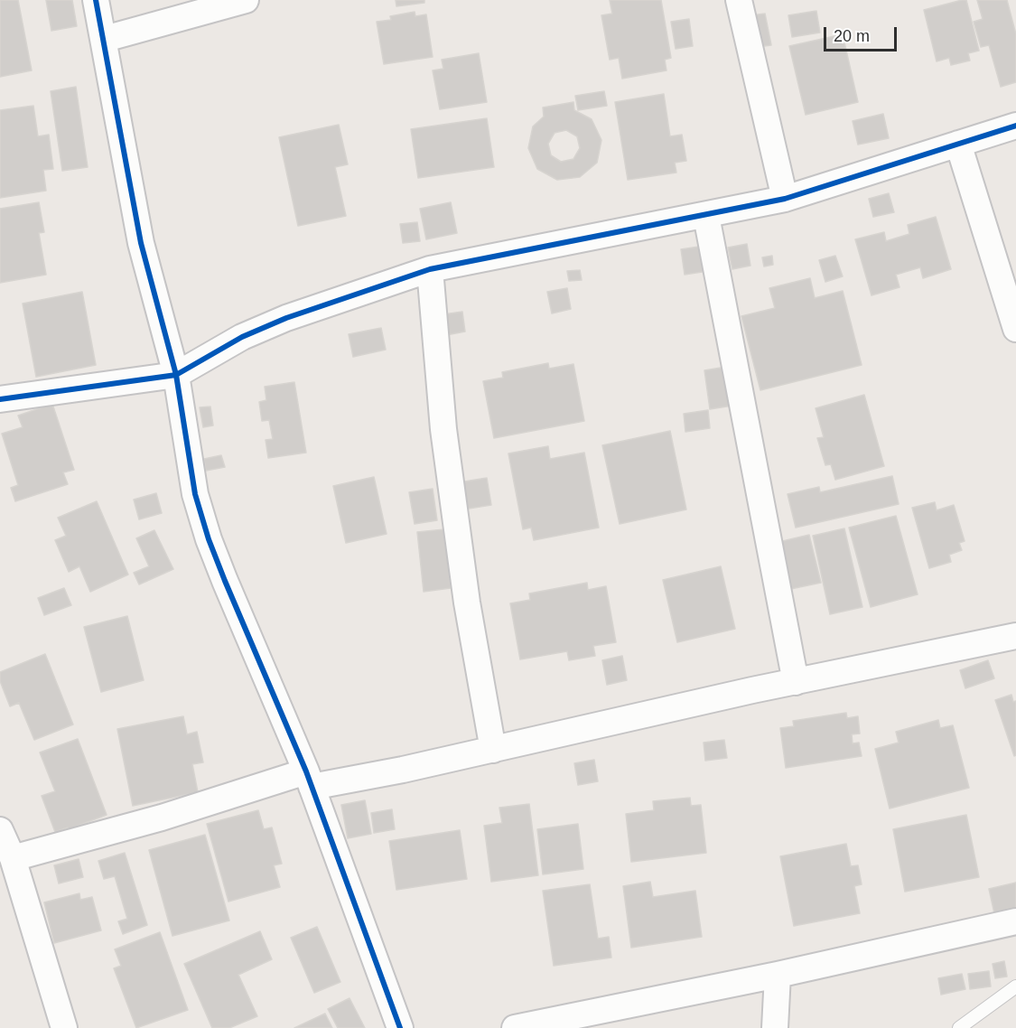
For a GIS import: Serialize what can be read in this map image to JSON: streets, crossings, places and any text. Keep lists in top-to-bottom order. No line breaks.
{"scale_bar":"20 m"}
